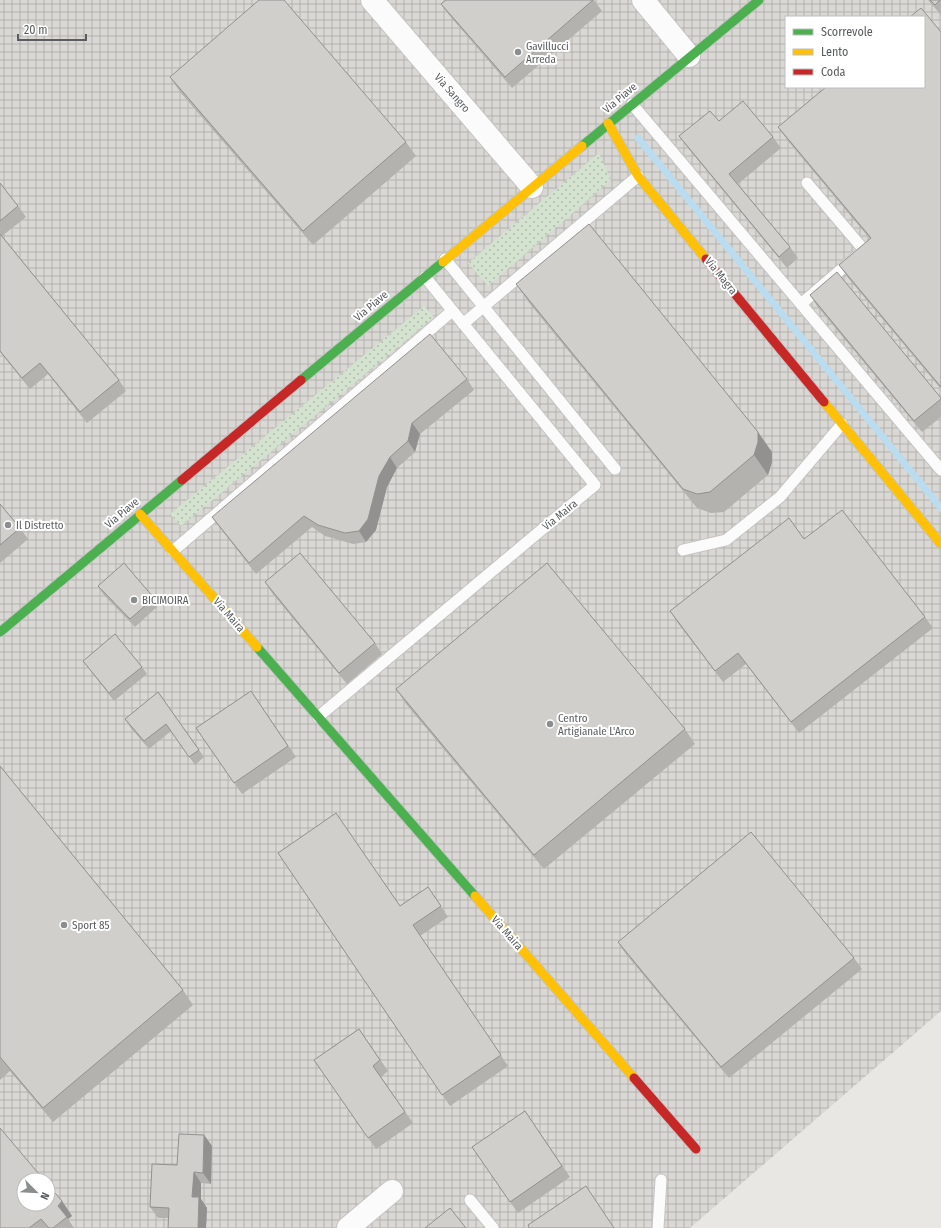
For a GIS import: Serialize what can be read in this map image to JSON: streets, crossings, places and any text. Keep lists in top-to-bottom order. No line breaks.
{"streets":{"street":["Via Sangro","Via Piave","Via Magra","Via Maira"]},"crossings":[["Via Sangro","Via Piave"],["Via Piave","Via Magra"],["Via Piave","Via Maira"]],"places":["Gavillucci Arreda","Il Distretto","BICIMOIRA","Centro Artigianale L'Arco","Sport 85"],"legend":["Scorrevole","Lento","Coda"],"scale_bar":"20 m","north":"bottom right"}
